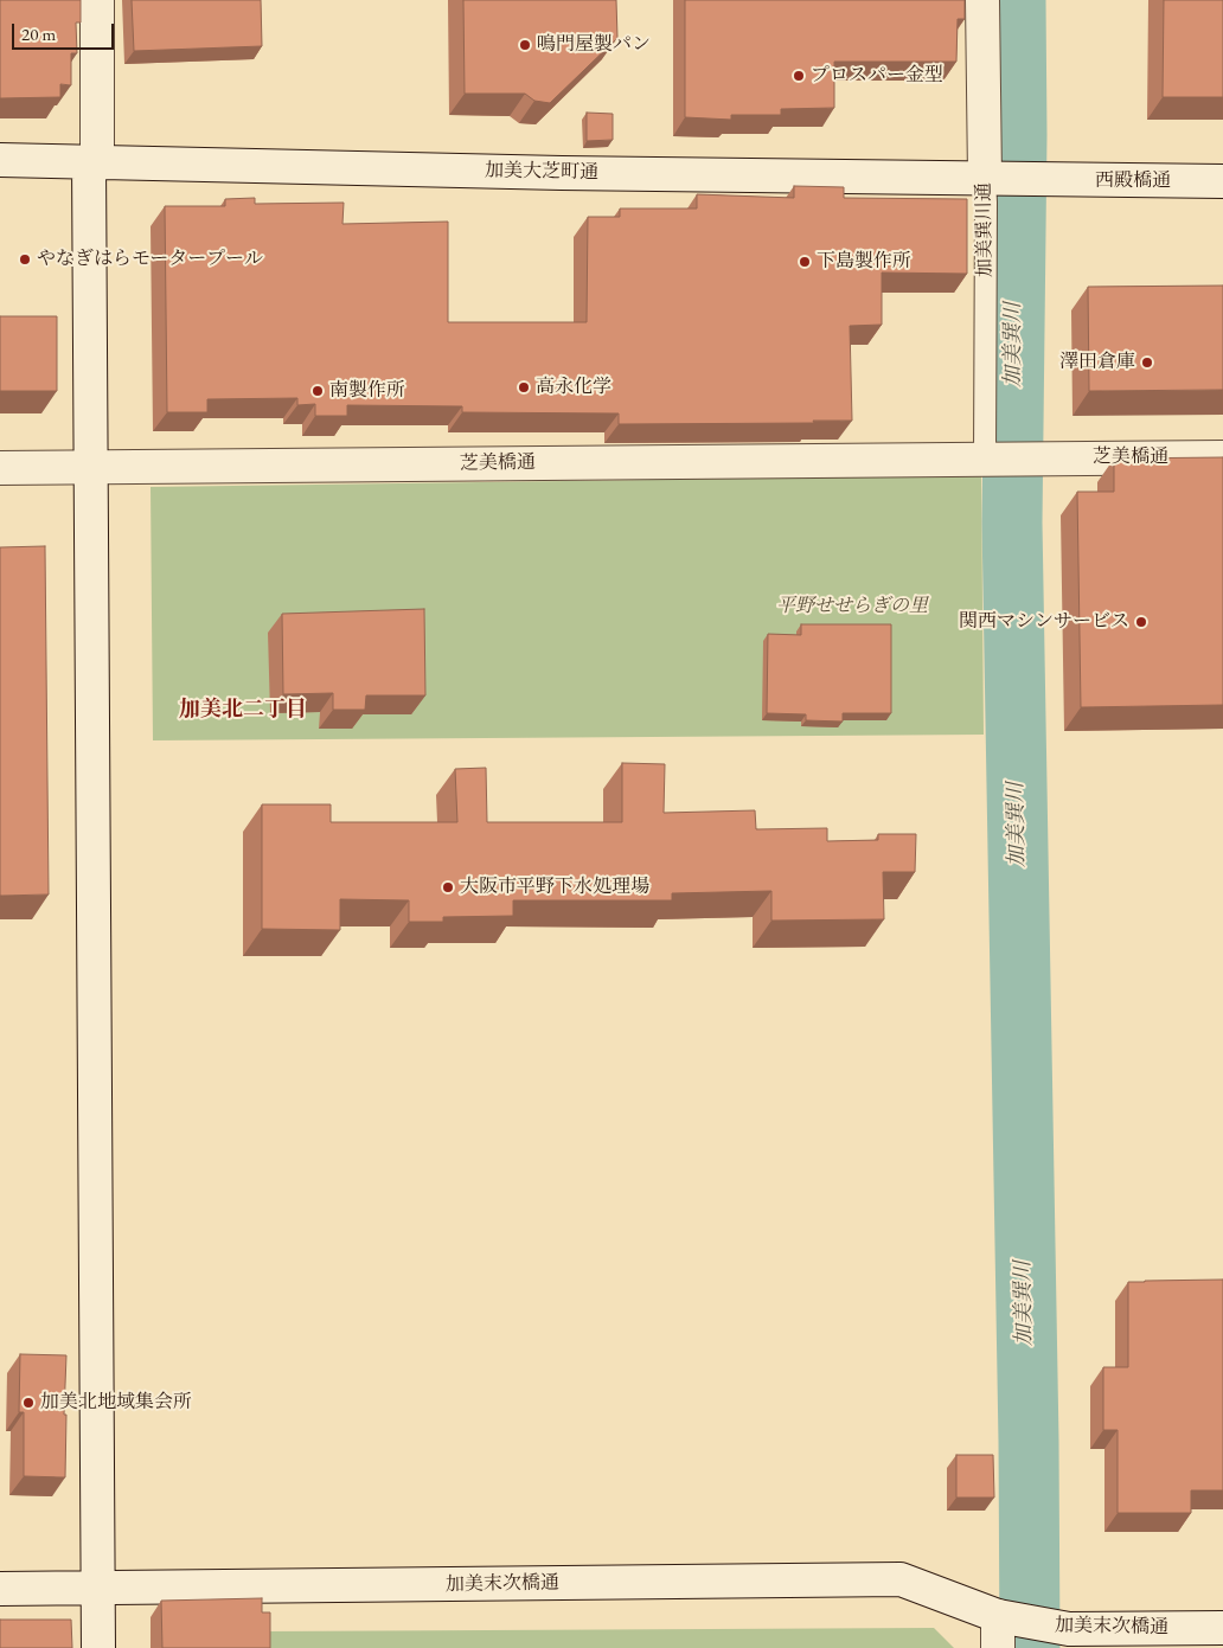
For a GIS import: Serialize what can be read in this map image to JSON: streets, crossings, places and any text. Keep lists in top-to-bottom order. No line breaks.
{"streets":{"street":["加美大芝町通","西殿橋通","加美巽川通","芝美橋通","加美末次橋通"]},"crossings":[["加美大芝町通","西殿橋通"],["加美大芝町通","加美巽川通"],["加美巽川通","芝美橋通"]],"districts":["加美北二丁目"],"water":["加美巽川"],"parks":["平野せせらぎの里"],"places":["鳴門屋製パン","プロスパー金型","やなぎはらモータープール","下島製作所","澤田倉庫","高永化学","南製作所","関西マシンサービス","大阪市平野下水処理場","加美北地域集会所"],"scale_bar":"20 m"}
